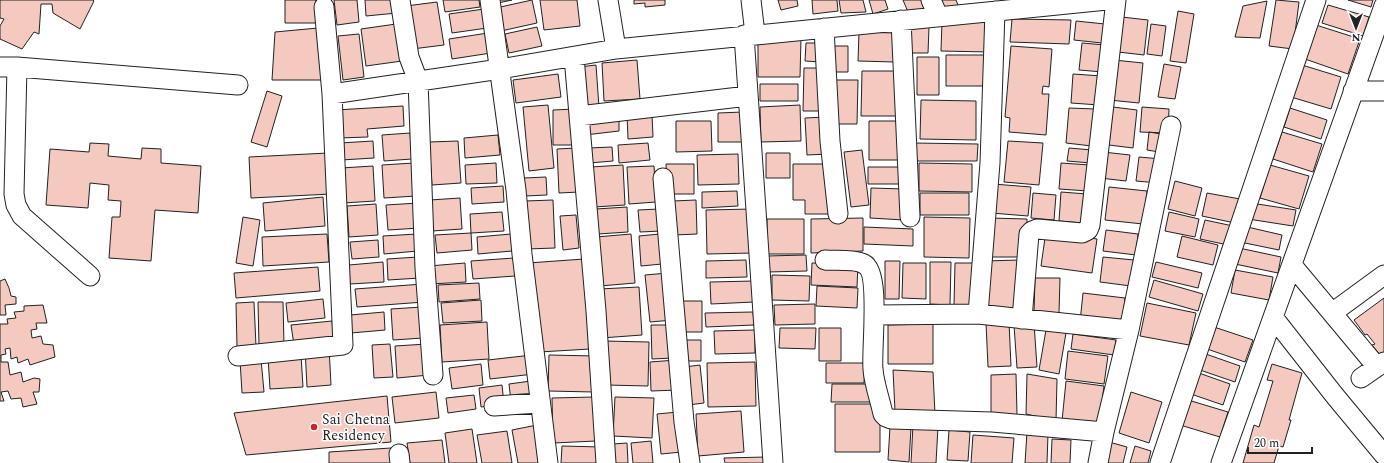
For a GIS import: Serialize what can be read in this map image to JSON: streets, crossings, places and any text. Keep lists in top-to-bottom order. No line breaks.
{"places":["Sai Chetna Residency"],"scale_bar":"20 m","north":"bottom"}
